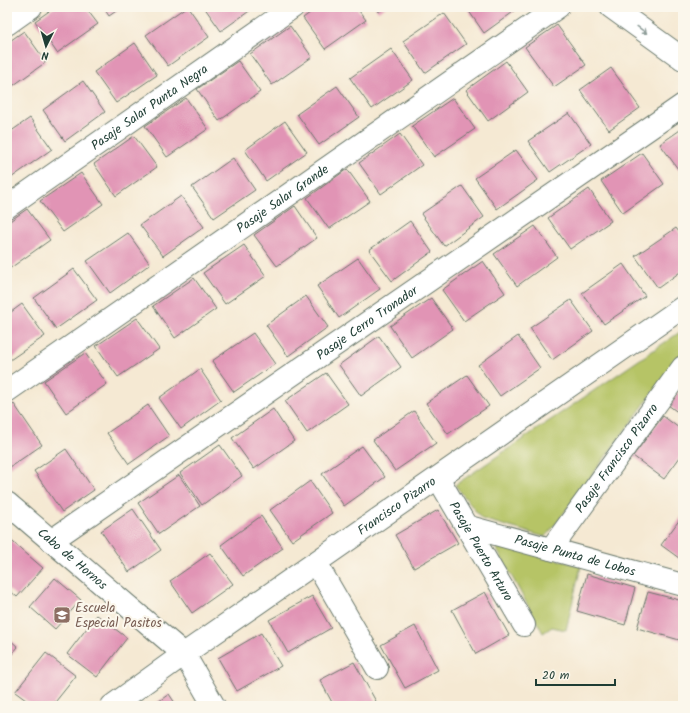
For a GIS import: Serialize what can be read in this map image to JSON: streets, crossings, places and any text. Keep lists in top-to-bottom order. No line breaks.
{"streets":{"street":["Pasaje Salar Punta Negra","Pasaje Salar Grande","Pasaje Cerro Tronador","Pasaje Francisco Pizarro","Francisco Pizarro","Pasaje Puerto Arturo","Pasaje Punta de Lobos","Cabo de Hornos"]},"crossings":[["Pasaje Cerro Tronador","Cabo de Hornos"],["Pasaje Francisco Pizarro","Pasaje Punta de Lobos"],["Francisco Pizarro","Pasaje Puerto Arturo"],["Francisco Pizarro","Cabo de Hornos"],["Pasaje Puerto Arturo","Pasaje Punta de Lobos"]],"places":{"school or university":["Escuela Especial Pasitos"]},"scale_bar":"20 m","north":"bottom"}
